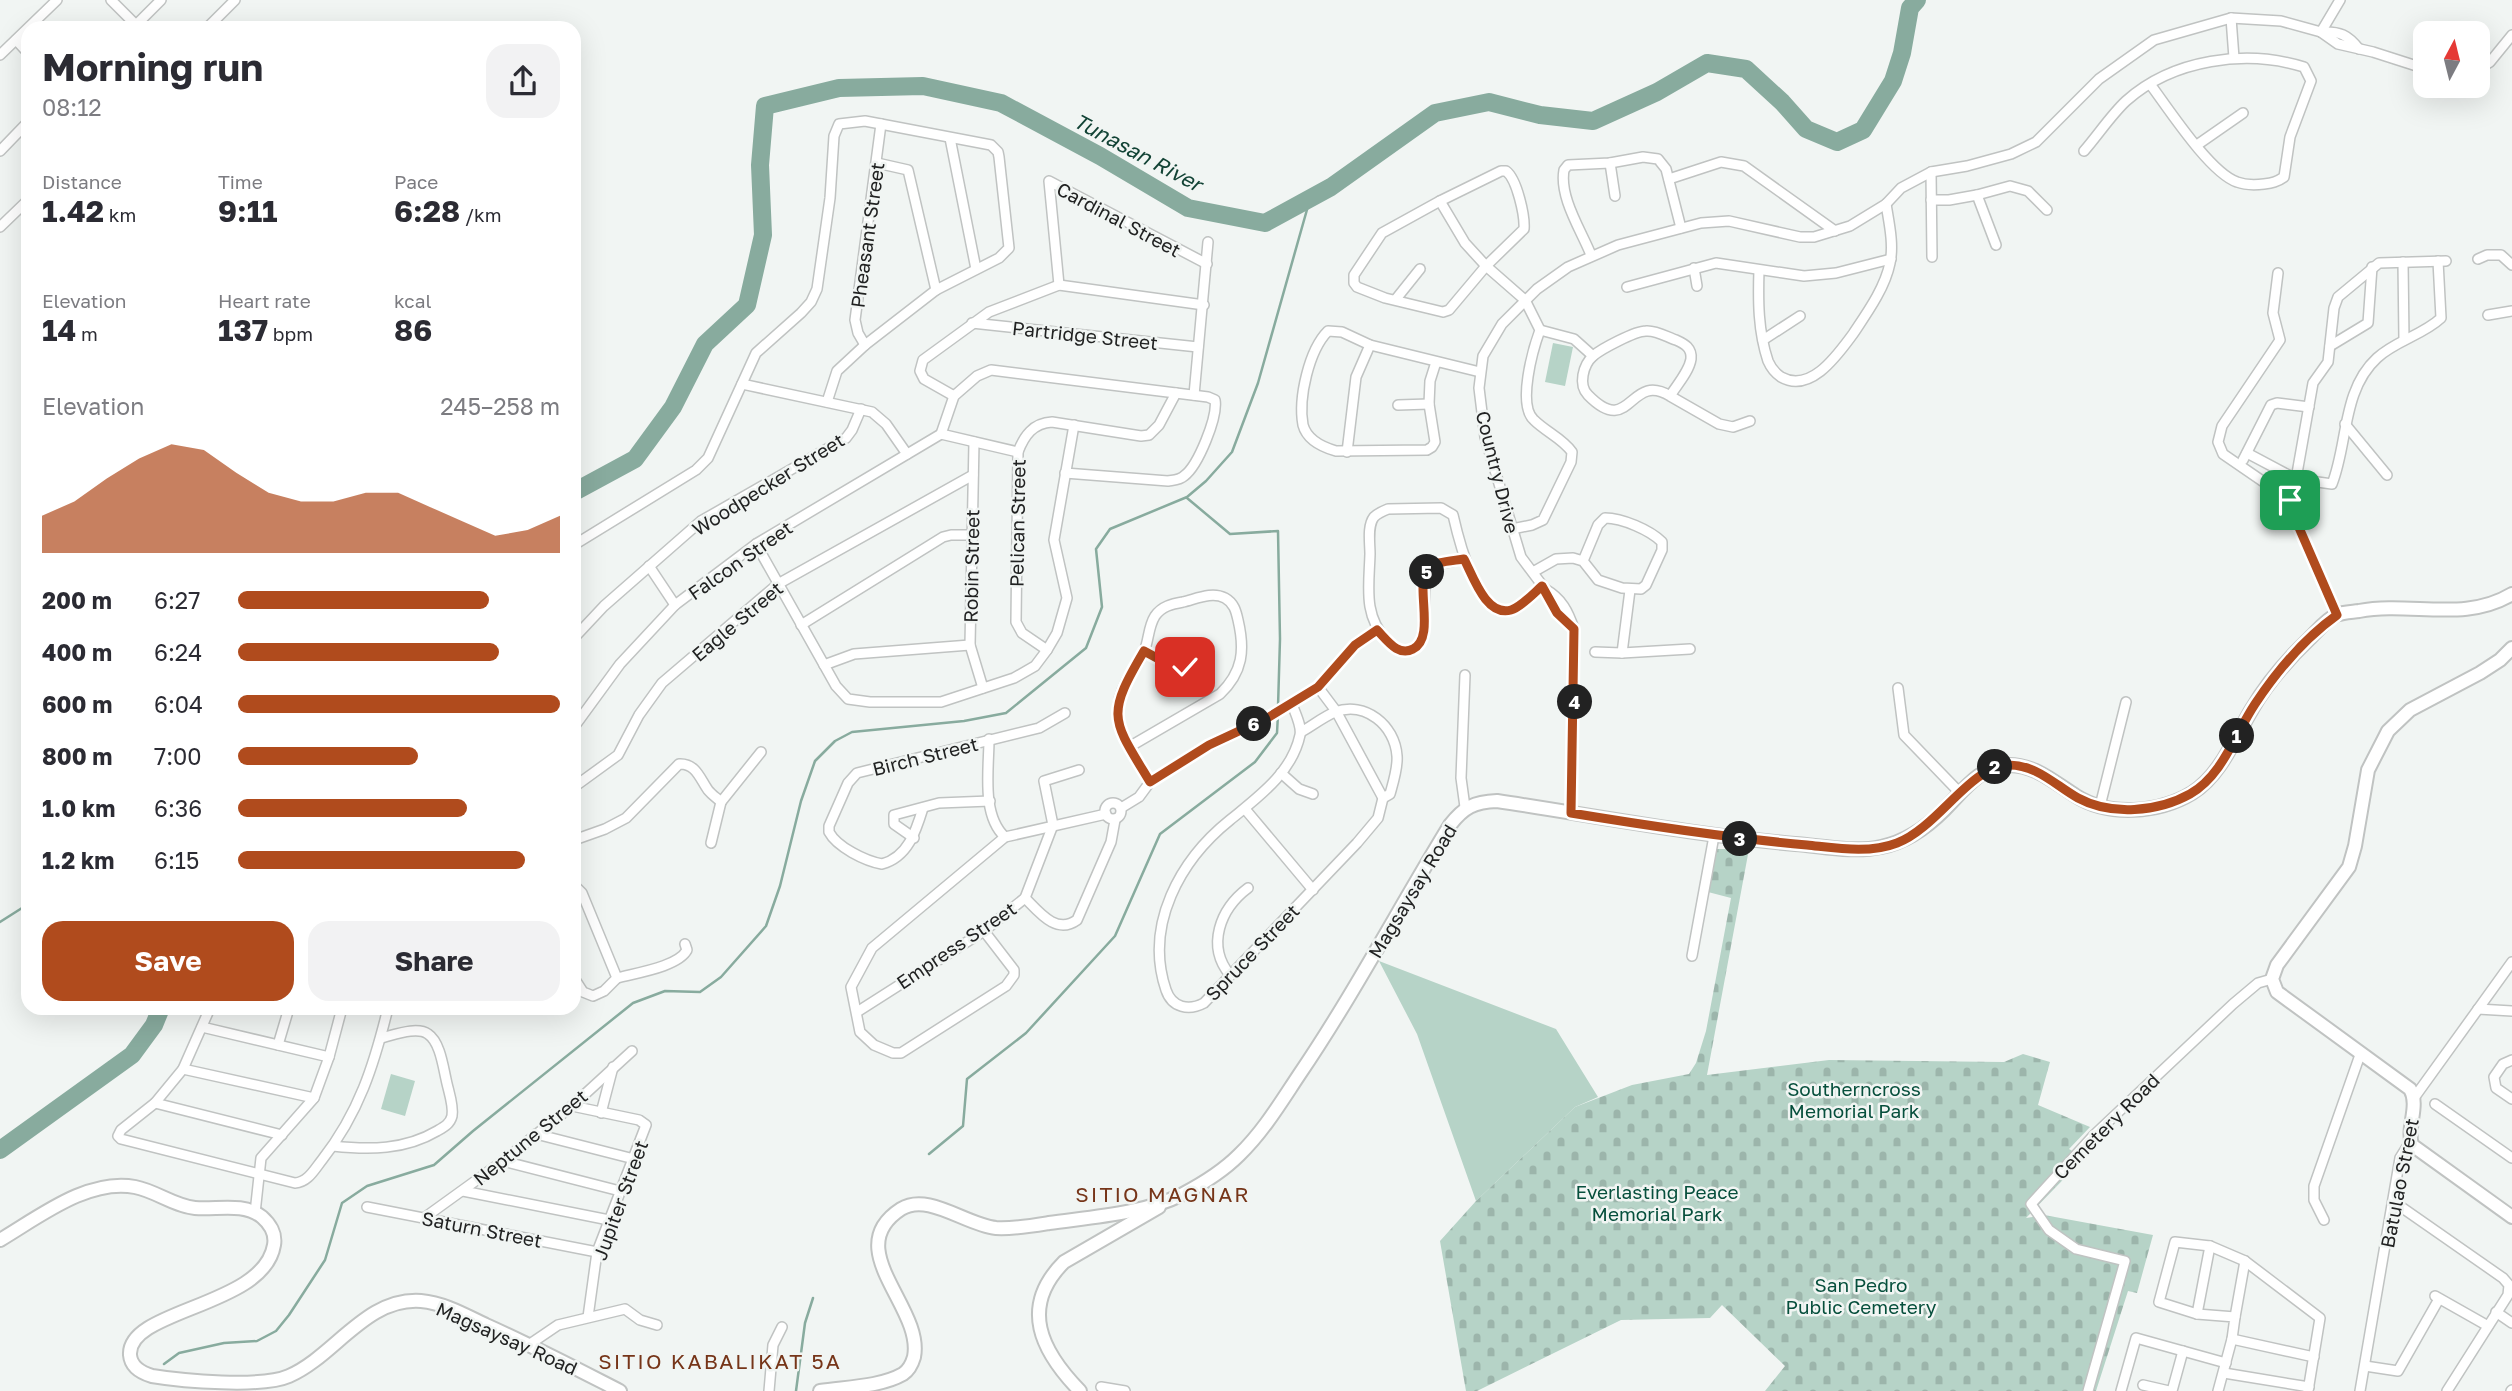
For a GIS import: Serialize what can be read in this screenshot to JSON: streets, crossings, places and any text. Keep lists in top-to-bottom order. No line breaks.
{"streets":{"main road":["Magsaysay Road","Batulao Street"],"street":["Cardinal Street","Pheasant Street","Partridge Street","Country Drive","Woodpecker Street","Pelican Street","Falcon Street","Robin Street","Eagle Street","Birch Street","Empress Street","Spruce Street","Cemetery Road","Neptune Street","Jupiter Street","Saturn Street"]},"crossings":[["Country Drive","Magsaysay Road"],["Robin Street","Eagle Street"],["Neptune Street","Saturn Street"],["Jupiter Street","Saturn Street"]],"districts":["SITIO MAGNAR","SITIO KABALIKAT 5A"],"water":["Tunasan River"],"parks":["Southerncross Memorial Park","Everlasting Peace Memorial Park","San Pedro Public Cemetery"],"north":"top","page":{"heading":["Morning run","08:12"],"stats":[["Distance","1.42 km"],["Time","9:11"],["Pace","6:28 /km"],["Elevation","14 m"],["Heart rate","137 bpm"],["kcal","86"]],"chart":["Elevation","245–258 m"],"pins":["5","4","6","1","2","3"],"list":[{"name":"200 m","note":"6:27"},{"name":"400 m","note":"6:24"},{"name":"600 m","note":"6:04"},{"name":"800 m","note":"7:00"},{"name":"1.0 km","note":"6:36"},{"name":"1.2 km","note":"6:15"}],"buttons":["Save","Share"]}}
